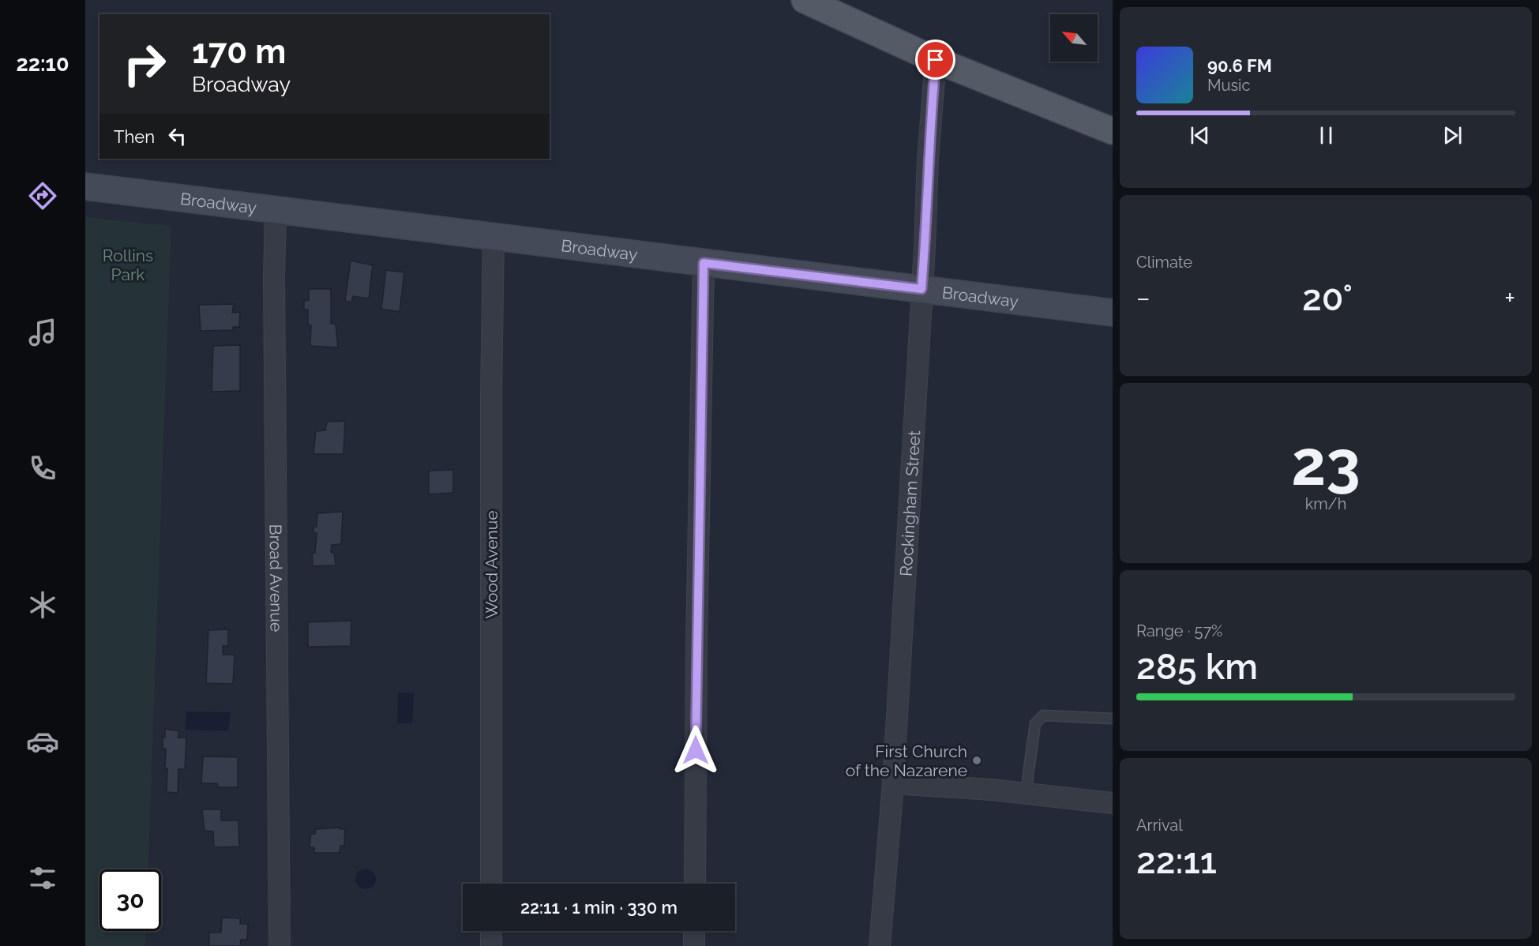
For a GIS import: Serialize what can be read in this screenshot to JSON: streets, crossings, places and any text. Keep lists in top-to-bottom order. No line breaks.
{"streets":{"street":["Broadway","Rockingham Street","Wood Avenue","Broad Avenue"]},"crossings":[["Broadway","Rockingham Street"],["Broadway","Wood Avenue"],["Broadway","Broad Avenue"]],"parks":["Rollins Park"],"places":["First Church of the Nazarene"],"north":"top left","page":{"tabs":"22:10","turn":["170 m","Broadway"],"song":["90.6 FM","Music"],"then":"Then","tile":["Climate",["23","km/h"],["Range · 57%","285 km"],["Arrival","22:11"]],"heat":["−","20°","+"],"limit":"30","trip":"22:11 · 1 min · 330 m"}}
